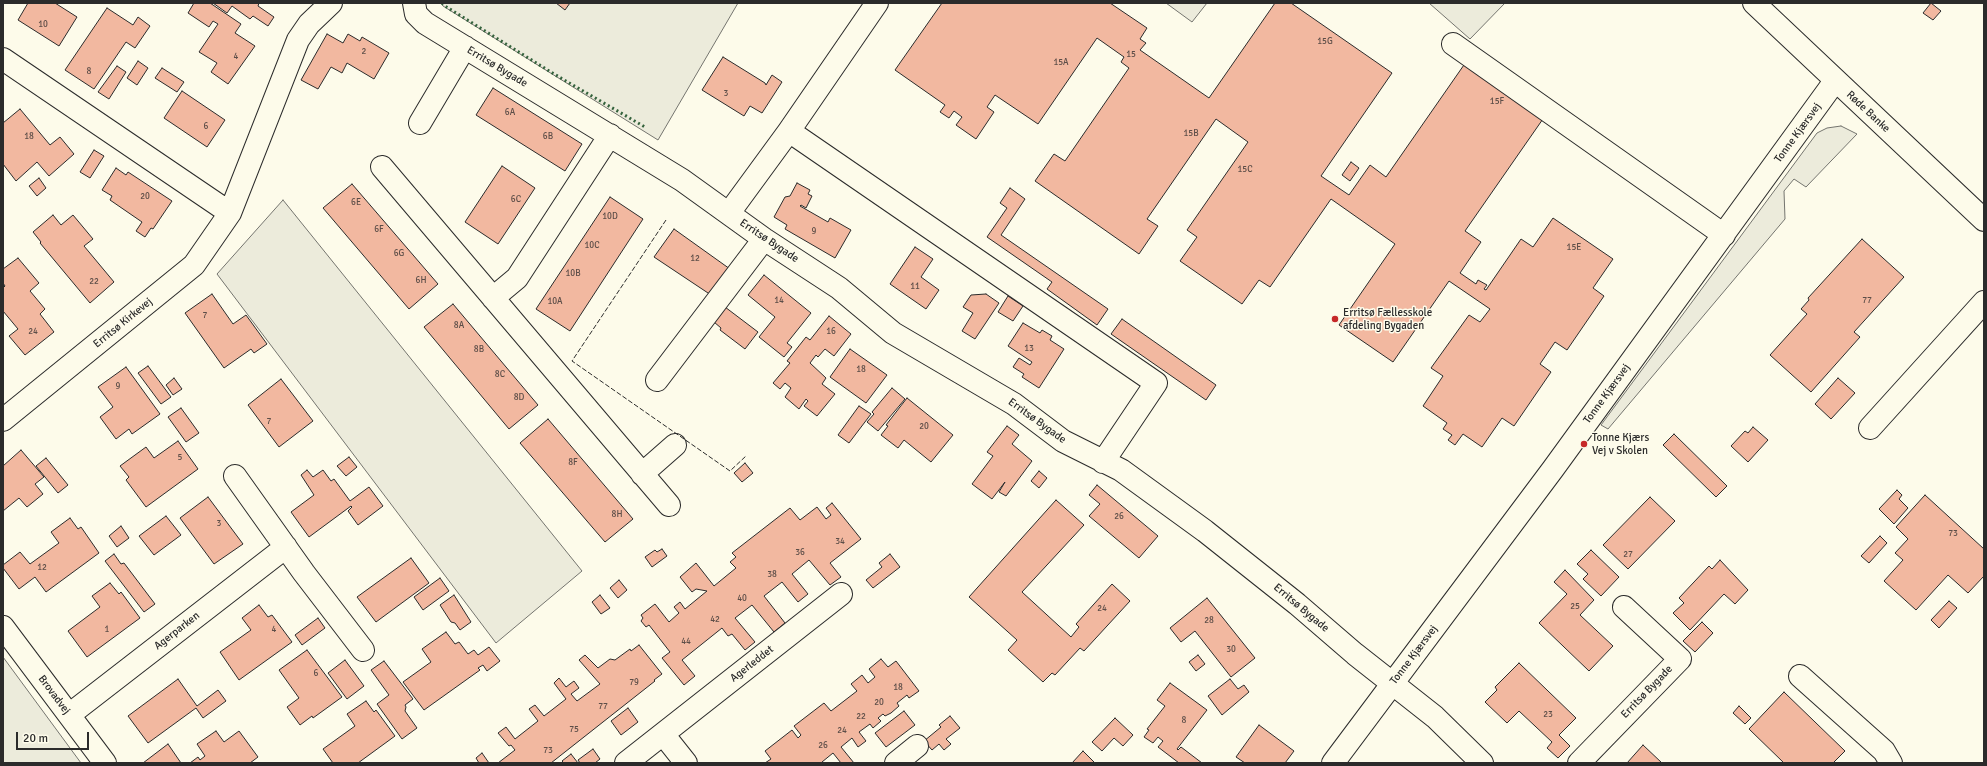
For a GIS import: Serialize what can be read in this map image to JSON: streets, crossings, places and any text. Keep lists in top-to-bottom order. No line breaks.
{"streets":{"street":["Erritsø Bygade","Røde Banke","Tonne Kjærsvej","Erritsø Kirkevej","Agerparken","Agerleddet","Brovadvej"]},"crossings":[["Erritsø Bygade","Tonne Kjærsvej"],["Røde Banke","Tonne Kjærsvej"],["Agerparken","Brovadvej"]],"places":["Erritsø Fællesskole afdeling Bygaden","Tonne Kjærs Vej v Skolen"],"house_numbers":["10","15G","2","15","4","15A","8","3","15F","6A","6","15B","18","6B","15C","20","6C","6E","10D","6F","9","10C","15E","6G","12","10B","6H","22","11","14","77","10A","7","8A","24","16","13","8B","18","8C","9","8D","7","20","5","8F","8H","26","3","73","34","36","27","12","38","40","25","24","42","28","1","4","44","30","6","79","18","20","77","23","22","8","75","24","26","73"],"scale_bar":"20 m"}
